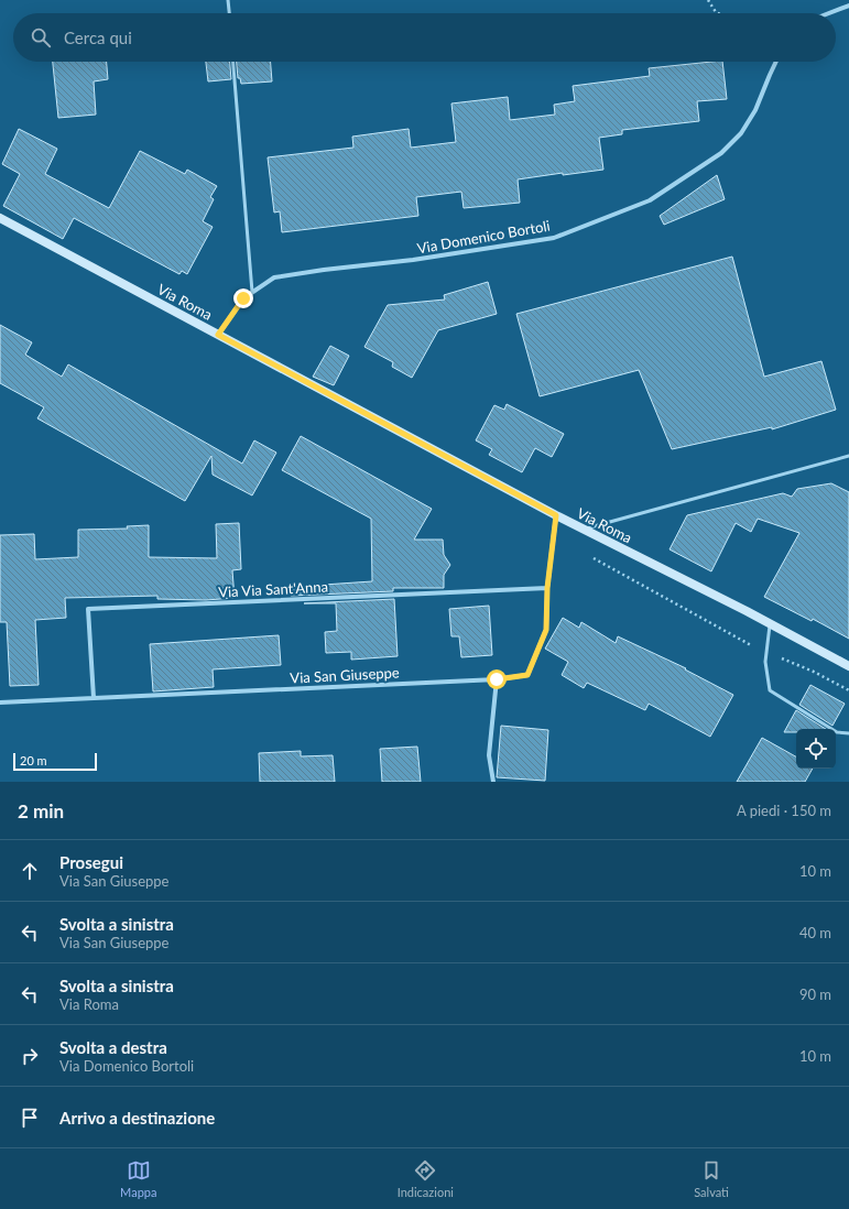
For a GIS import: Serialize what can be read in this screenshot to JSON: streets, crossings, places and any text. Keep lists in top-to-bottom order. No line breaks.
{"streets":{"main road":["Via Roma"],"street":["Via Domenico Bortoli","Via Via Sant'Anna","Via San Giuseppe"]},"crossings":[["Via Domenico Bortoli","Via Roma"],["Via Roma","Via San Giuseppe"],["Via Via Sant'Anna","Via San Giuseppe"]],"scale_bar":"20 m","page":{"search":"Cerca qui","scale":"20 m","heading":["2 min","A piedi · 150 m"],"list":[["Prosegui","Via San Giuseppe","10 m"],["Svolta a sinistra","Via San Giuseppe","40 m"],["Svolta a sinistra","Via Roma","90 m"],["Svolta a destra","Via Domenico Bortoli","10 m"],"Arrivo a destinazione"],"nav":["Mappa","Indicazioni","Salvati"]}}
